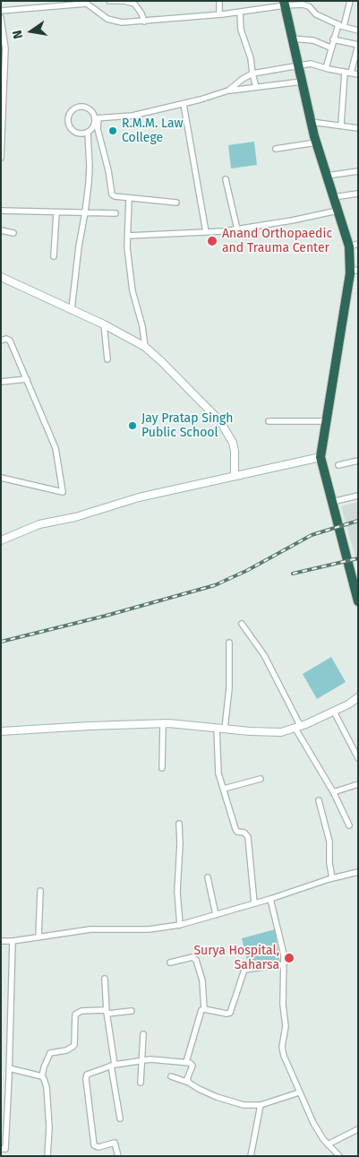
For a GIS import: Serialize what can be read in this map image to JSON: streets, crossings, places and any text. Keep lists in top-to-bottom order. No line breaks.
{"places":["R.M.M. Law College","Anand Orthopaedic and Trauma Center","Jay Pratap Singh Public School","Surya Hospital, Saharsa"],"north":"left"}
